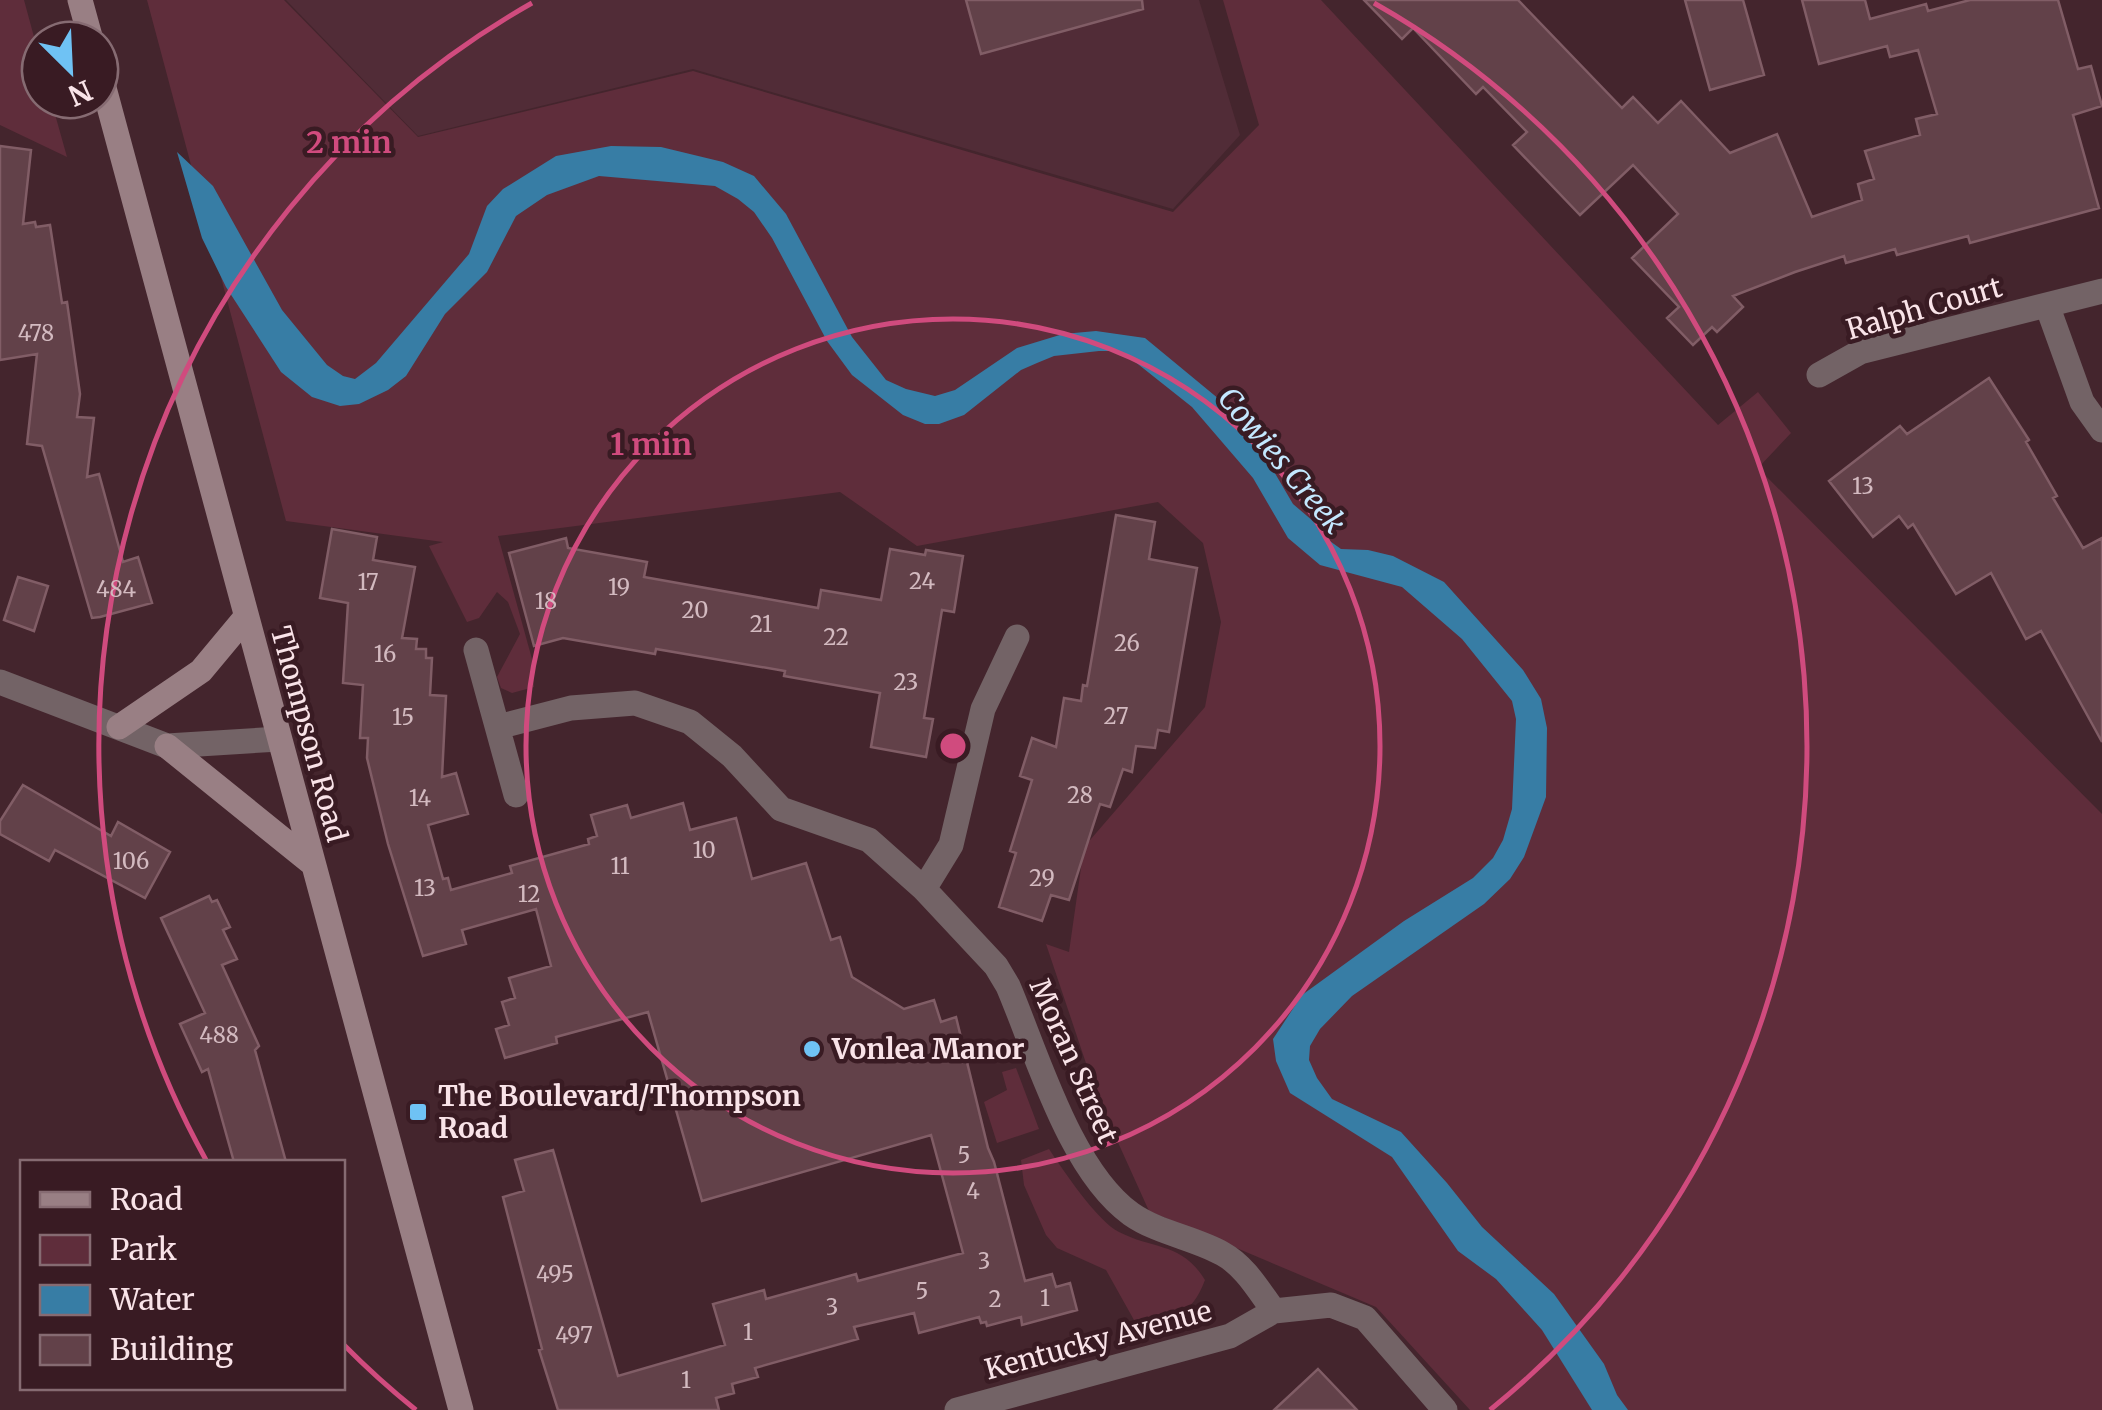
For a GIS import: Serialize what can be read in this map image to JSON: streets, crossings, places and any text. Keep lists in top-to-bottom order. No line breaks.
{"streets":{"main road":["Thompson Road"],"street":["Ralph Court","Moran Street","Kentucky Avenue"]},"crossings":[["Moran Street","Kentucky Avenue"]],"water":["Cowies Creek"],"places":{"other":["Vonlea Manor"],"transit":["The Boulevard/Thompson Road"]},"house_numbers":["478","13","24","17","19","484","18","20","21","22","26","16","23","27","15","28","14","10","106","11","29","13","12","488","5","4","3","495","5","1","2","3","1","497","1"],"legend":["Road","Park","Water","Building"],"north":"bottom right","rings":["2 min","1 min"]}
